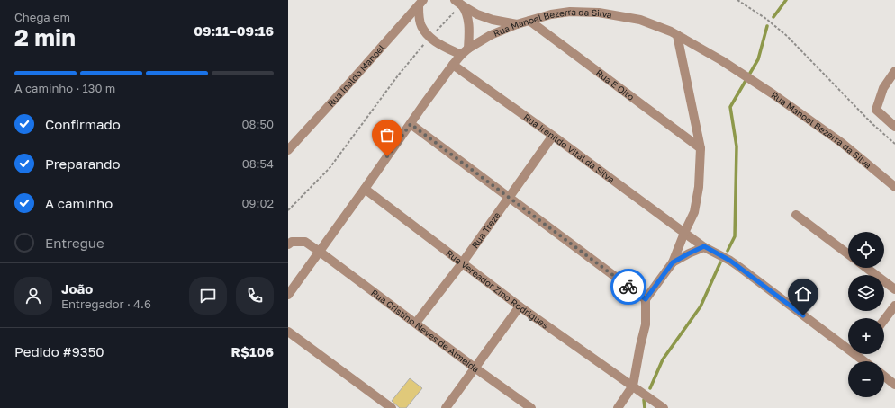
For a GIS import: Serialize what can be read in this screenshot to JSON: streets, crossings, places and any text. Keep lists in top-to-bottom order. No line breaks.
{"streets":{"street":["Rua Manoel Bezerra da Silva","Rua Inaldo Manoel","Rua E Oito","Rua Irenildo Vital da Silva","Rua Treze","Rua Vereador Zino Rodrigues","Rua Cristino Neves de Almeida"]},"crossings":[["Rua Manoel Bezerra da Silva","Rua E Oito"],["Rua Manoel Bezerra da Silva","Rua Irenildo Vital da Silva"],["Rua Manoel Bezerra da Silva","Rua Vereador Zino Rodrigues"],["Rua Manoel Bezerra da Silva","Rua Cristino Neves de Almeida"],["Rua Irenildo Vital da Silva","Rua Treze"],["Rua Treze","Rua Vereador Zino Rodrigues"],["Rua Treze","Rua Cristino Neves de Almeida"]],"page":{"heading":["2 min","Chega em","09:11–09:16"],"panel":["João","Entregador · 4.6","Pedido #9350","R$106"],"bar":"A caminho · 130 m","list":[["Confirmado","08:50"],["Preparando","08:54"],["A caminho","09:02"],"Entregue"],"map_buttons":["+","−"]}}
